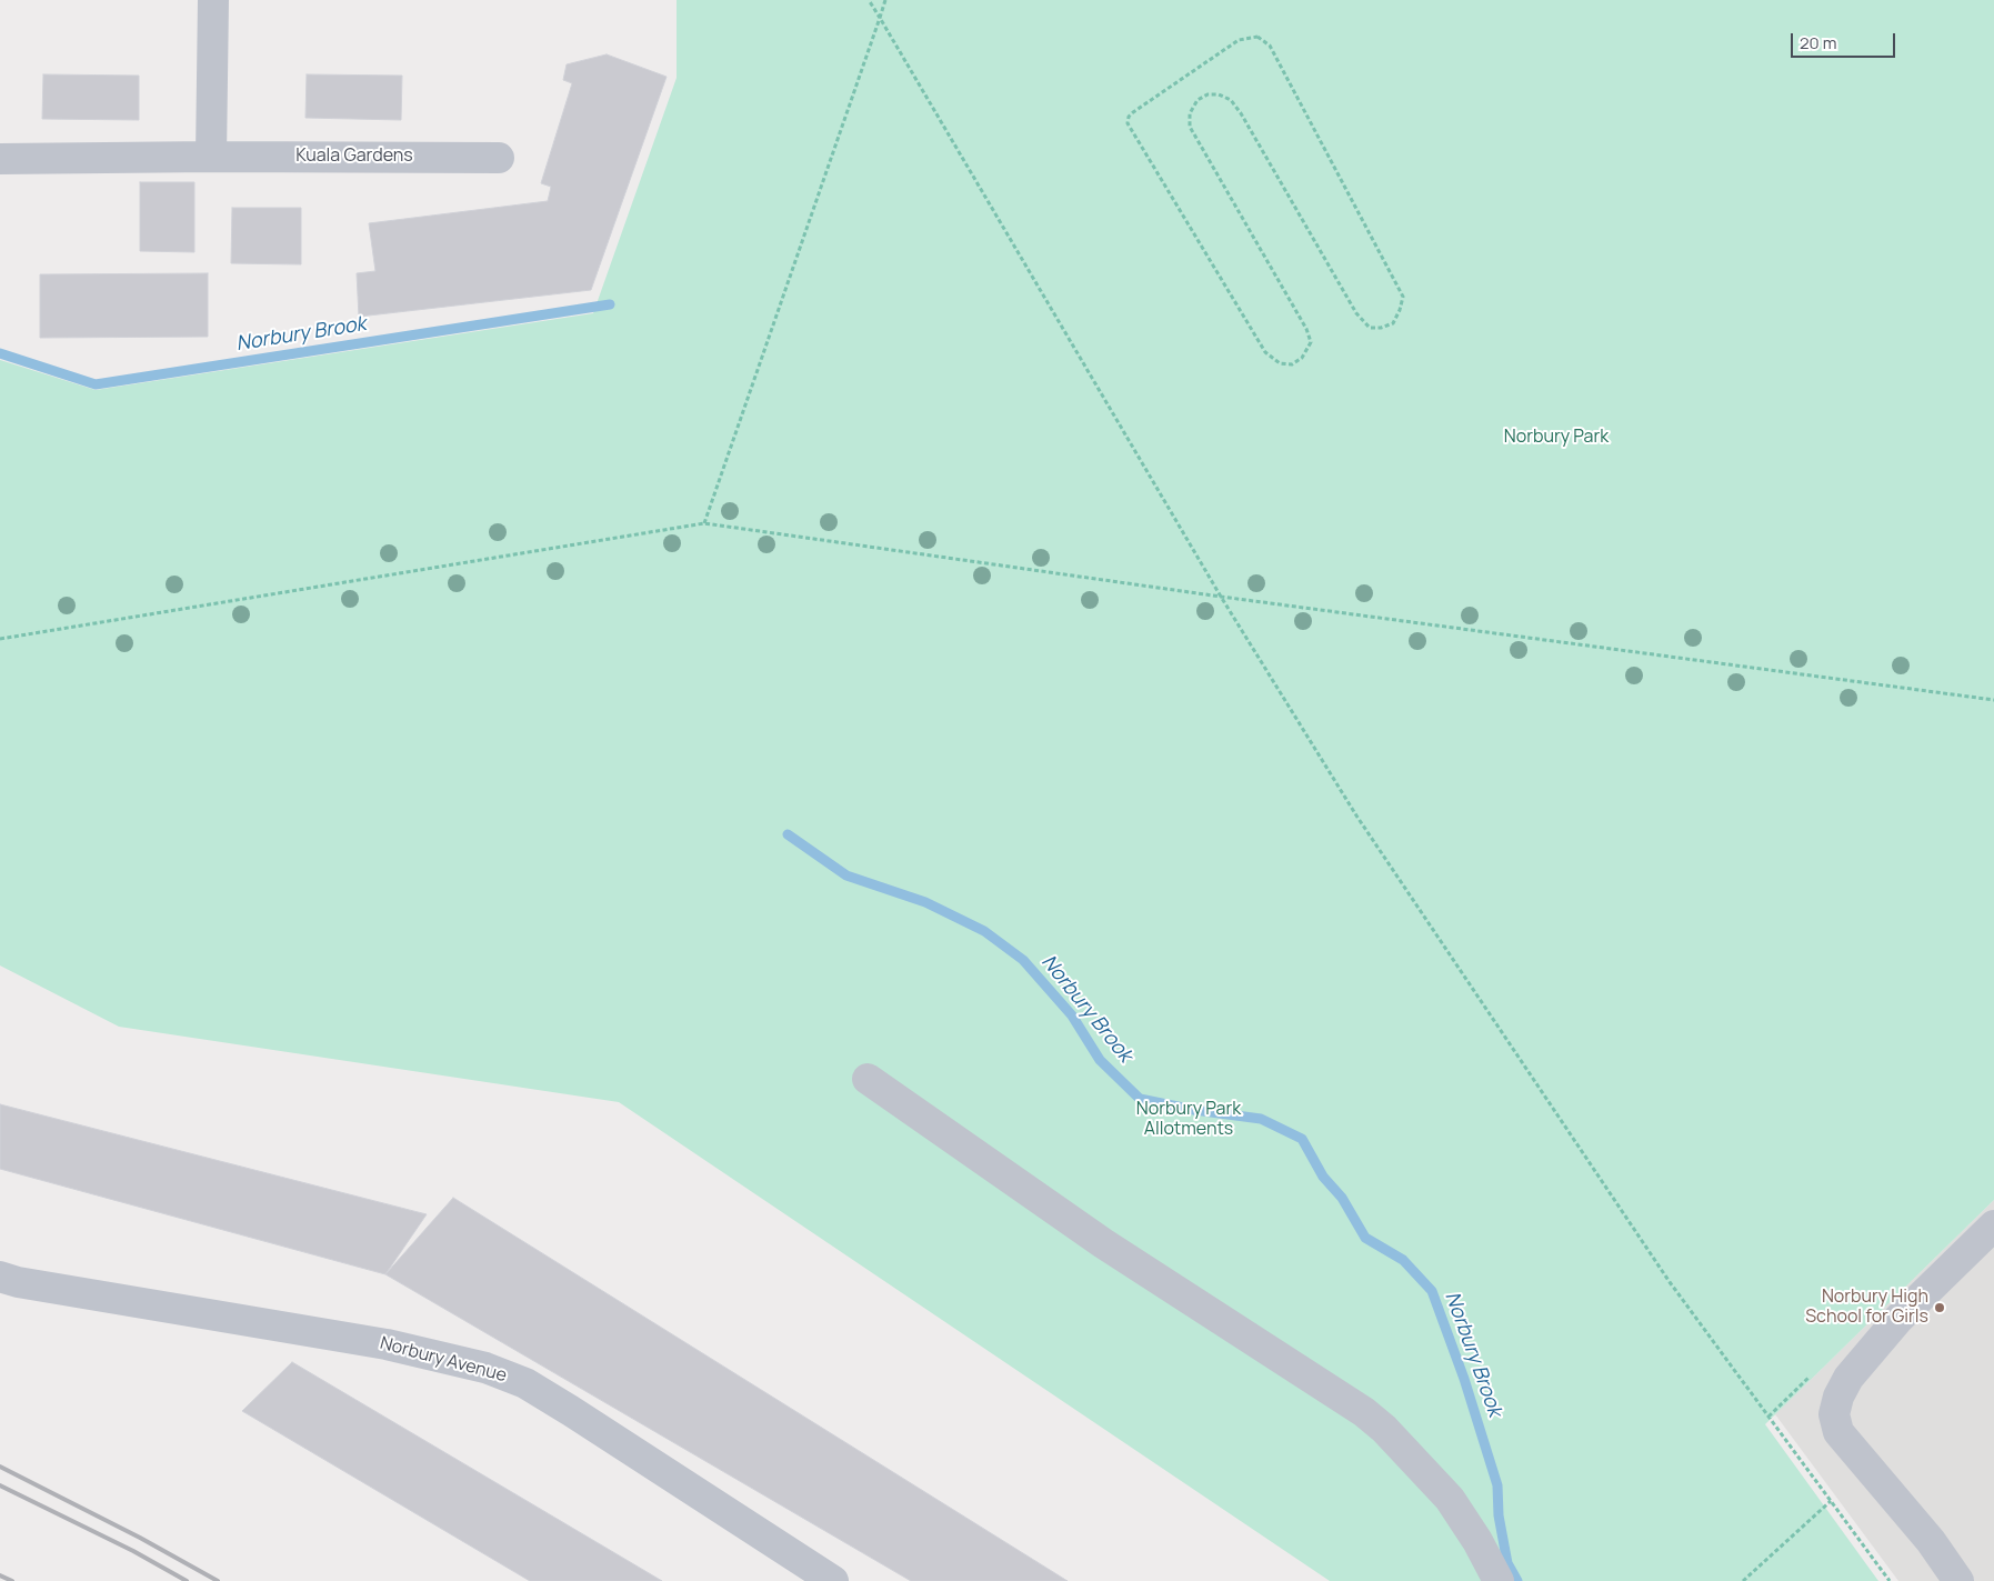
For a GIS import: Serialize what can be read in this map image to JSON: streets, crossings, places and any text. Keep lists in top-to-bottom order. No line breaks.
{"streets":{"street":["Kuala Gardens","Norbury Avenue"]},"water":["Norbury Brook"],"parks":["Norbury Park","Norbury Park Allotments"],"places":["Norbury High School for Girls"],"scale_bar":"20 m"}
